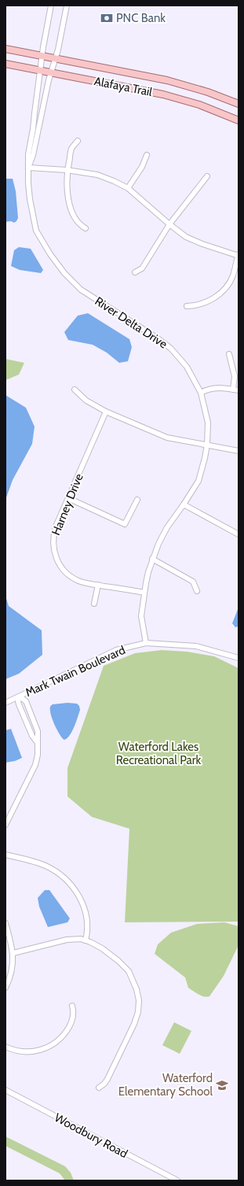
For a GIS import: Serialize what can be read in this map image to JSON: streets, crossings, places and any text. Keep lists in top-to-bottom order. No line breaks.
{"streets":{"main road":["Alafaya Trail"],"street":["River Delta Drive","Harney Drive","Mark Twain Boulevard","Woodbury Road"]},"crossings":[["Alafaya Trail","River Delta Drive"],["River Delta Drive","Harney Drive"],["River Delta Drive","Mark Twain Boulevard"]],"parks":["Waterford Lakes Recreational Park"],"places":{"bank":["PNC Bank"],"school or university":["Waterford Elementary School"]}}
